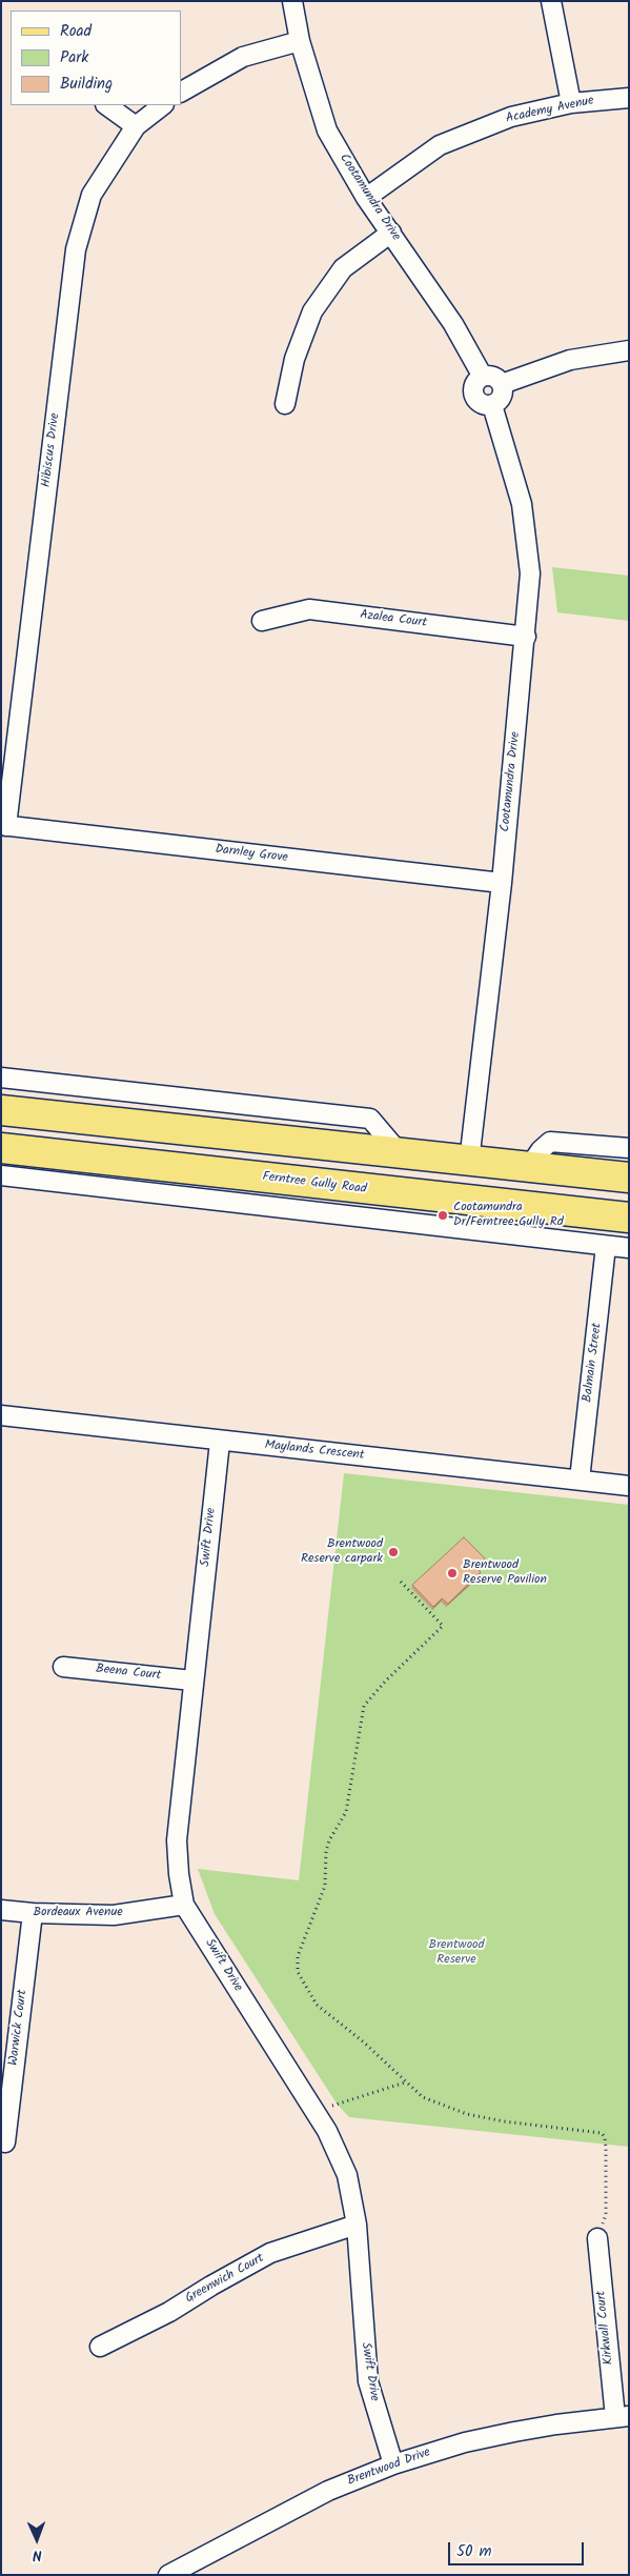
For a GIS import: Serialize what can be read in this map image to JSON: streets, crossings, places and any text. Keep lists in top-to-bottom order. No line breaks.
{"streets":{"main road":["Ferntree Gully Road"],"street":["Academy Avenue","Cootamundra Drive","Hibiscus Drive","Azalea Court","Darnley Grove","Balmain Street","Maylands Crescent","Swift Drive","Beena Court","Bordeaux Avenue","Warwick Court","Greenwich Court","Kirkwall Court","Brentwood Drive"]},"crossings":[["Academy Avenue","Cootamundra Drive"],["Cootamundra Drive","Azalea Court"],["Cootamundra Drive","Darnley Grove"],["Hibiscus Drive","Darnley Grove"],["Balmain Street","Maylands Crescent"],["Maylands Crescent","Swift Drive"],["Swift Drive","Beena Court"],["Swift Drive","Bordeaux Avenue"],["Swift Drive","Greenwich Court"],["Swift Drive","Brentwood Drive"],["Bordeaux Avenue","Warwick Court"],["Kirkwall Court","Brentwood Drive"]],"parks":["Brentwood Reserve"],"places":["Cootamundra Dr/Ferntree Gully Rd","Brentwood Reserve carpark","Brentwood Reserve Pavilion"],"legend":["Road","Park","Building"],"scale_bar":"50 m","north":"bottom"}
